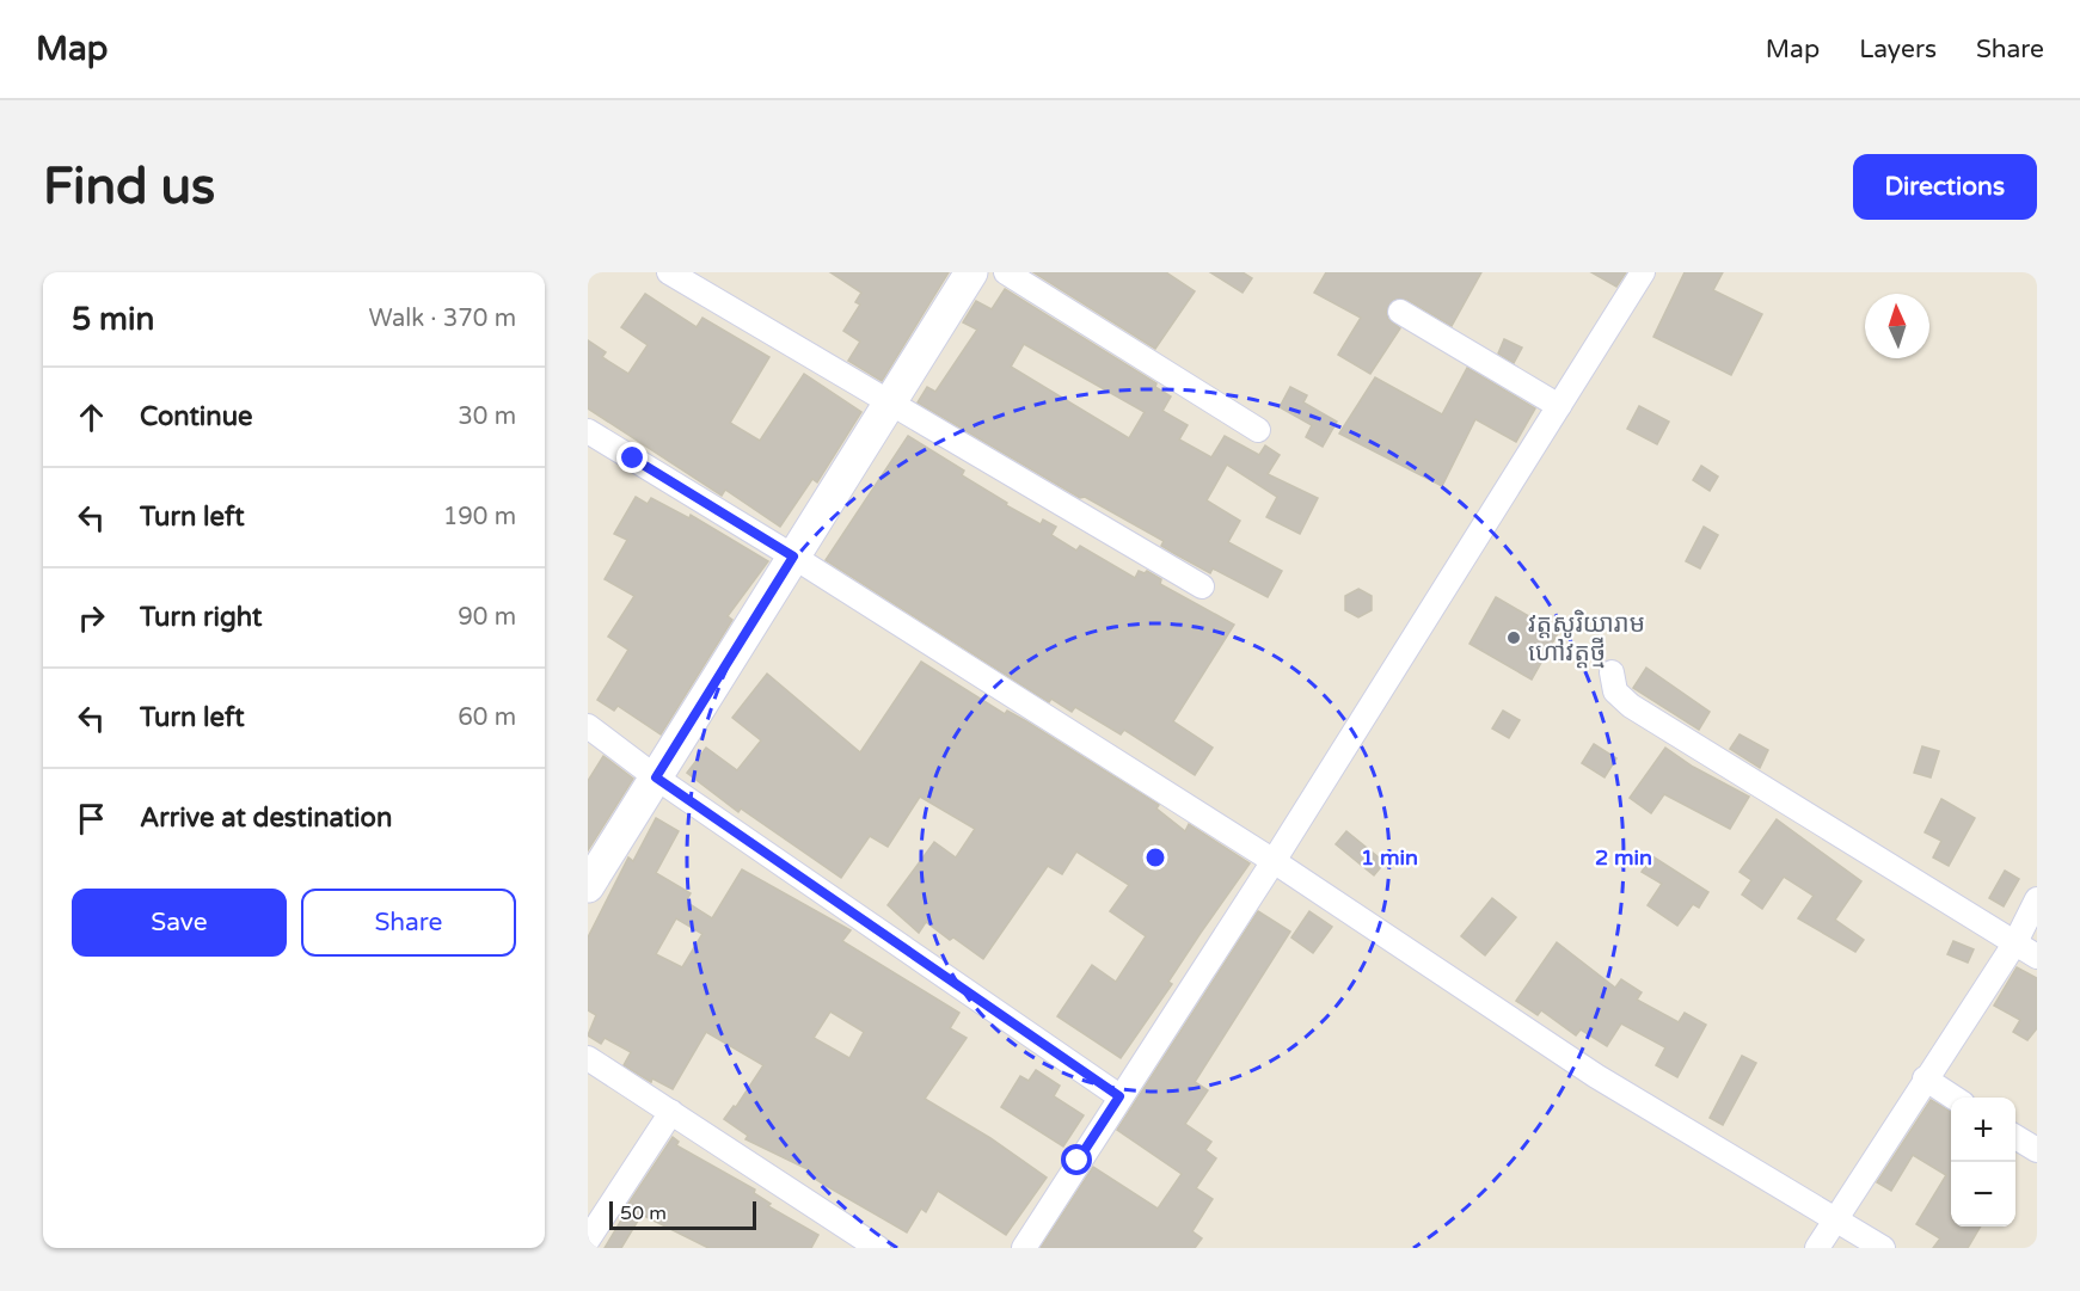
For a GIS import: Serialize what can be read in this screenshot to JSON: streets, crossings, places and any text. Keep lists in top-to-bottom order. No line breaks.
{"places":["វត្តសូរិយារាម ហៅវត្តថ្មី"],"scale_bar":"50 m","north":"top","page":{"header":"Map","nav":["Map","Layers","Share"],"buttons":["Directions",["Save","Share"]],"title":"Find us","heading":["5 min","Walk · 370 m"],"list":[["Continue","30 m"],["Turn left","190 m"],["Turn right","90 m"],["Turn left","60 m"],"Arrive at destination"],"map_buttons":["+","−"],"scale":"50 m"},"rings":["1 min","2 min"]}
